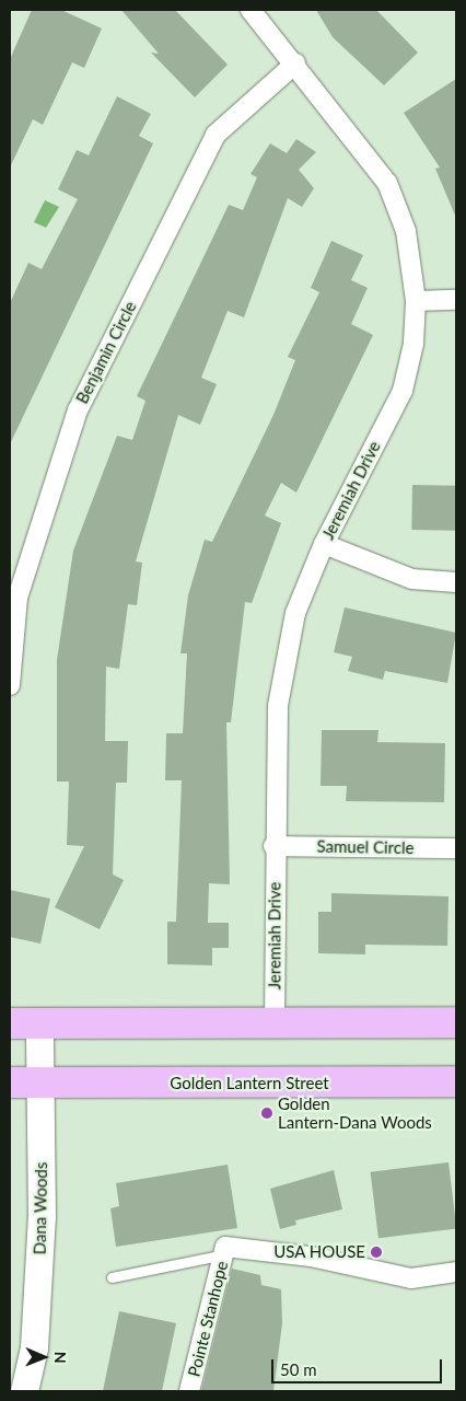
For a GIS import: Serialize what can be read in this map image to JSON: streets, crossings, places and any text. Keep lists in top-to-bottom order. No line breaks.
{"streets":{"main road":["Golden Lantern Street"],"street":["Benjamin Circle","Jeremiah Drive","Samuel Circle","Dana Woods","Pointe Stanhope"]},"crossings":[["Benjamin Circle","Jeremiah Drive"],["Jeremiah Drive","Samuel Circle"],["Golden Lantern Street","Dana Woods"]],"places":["Golden Lantern-Dana Woods","USA HOUSE"],"scale_bar":"50 m","north":"right"}
